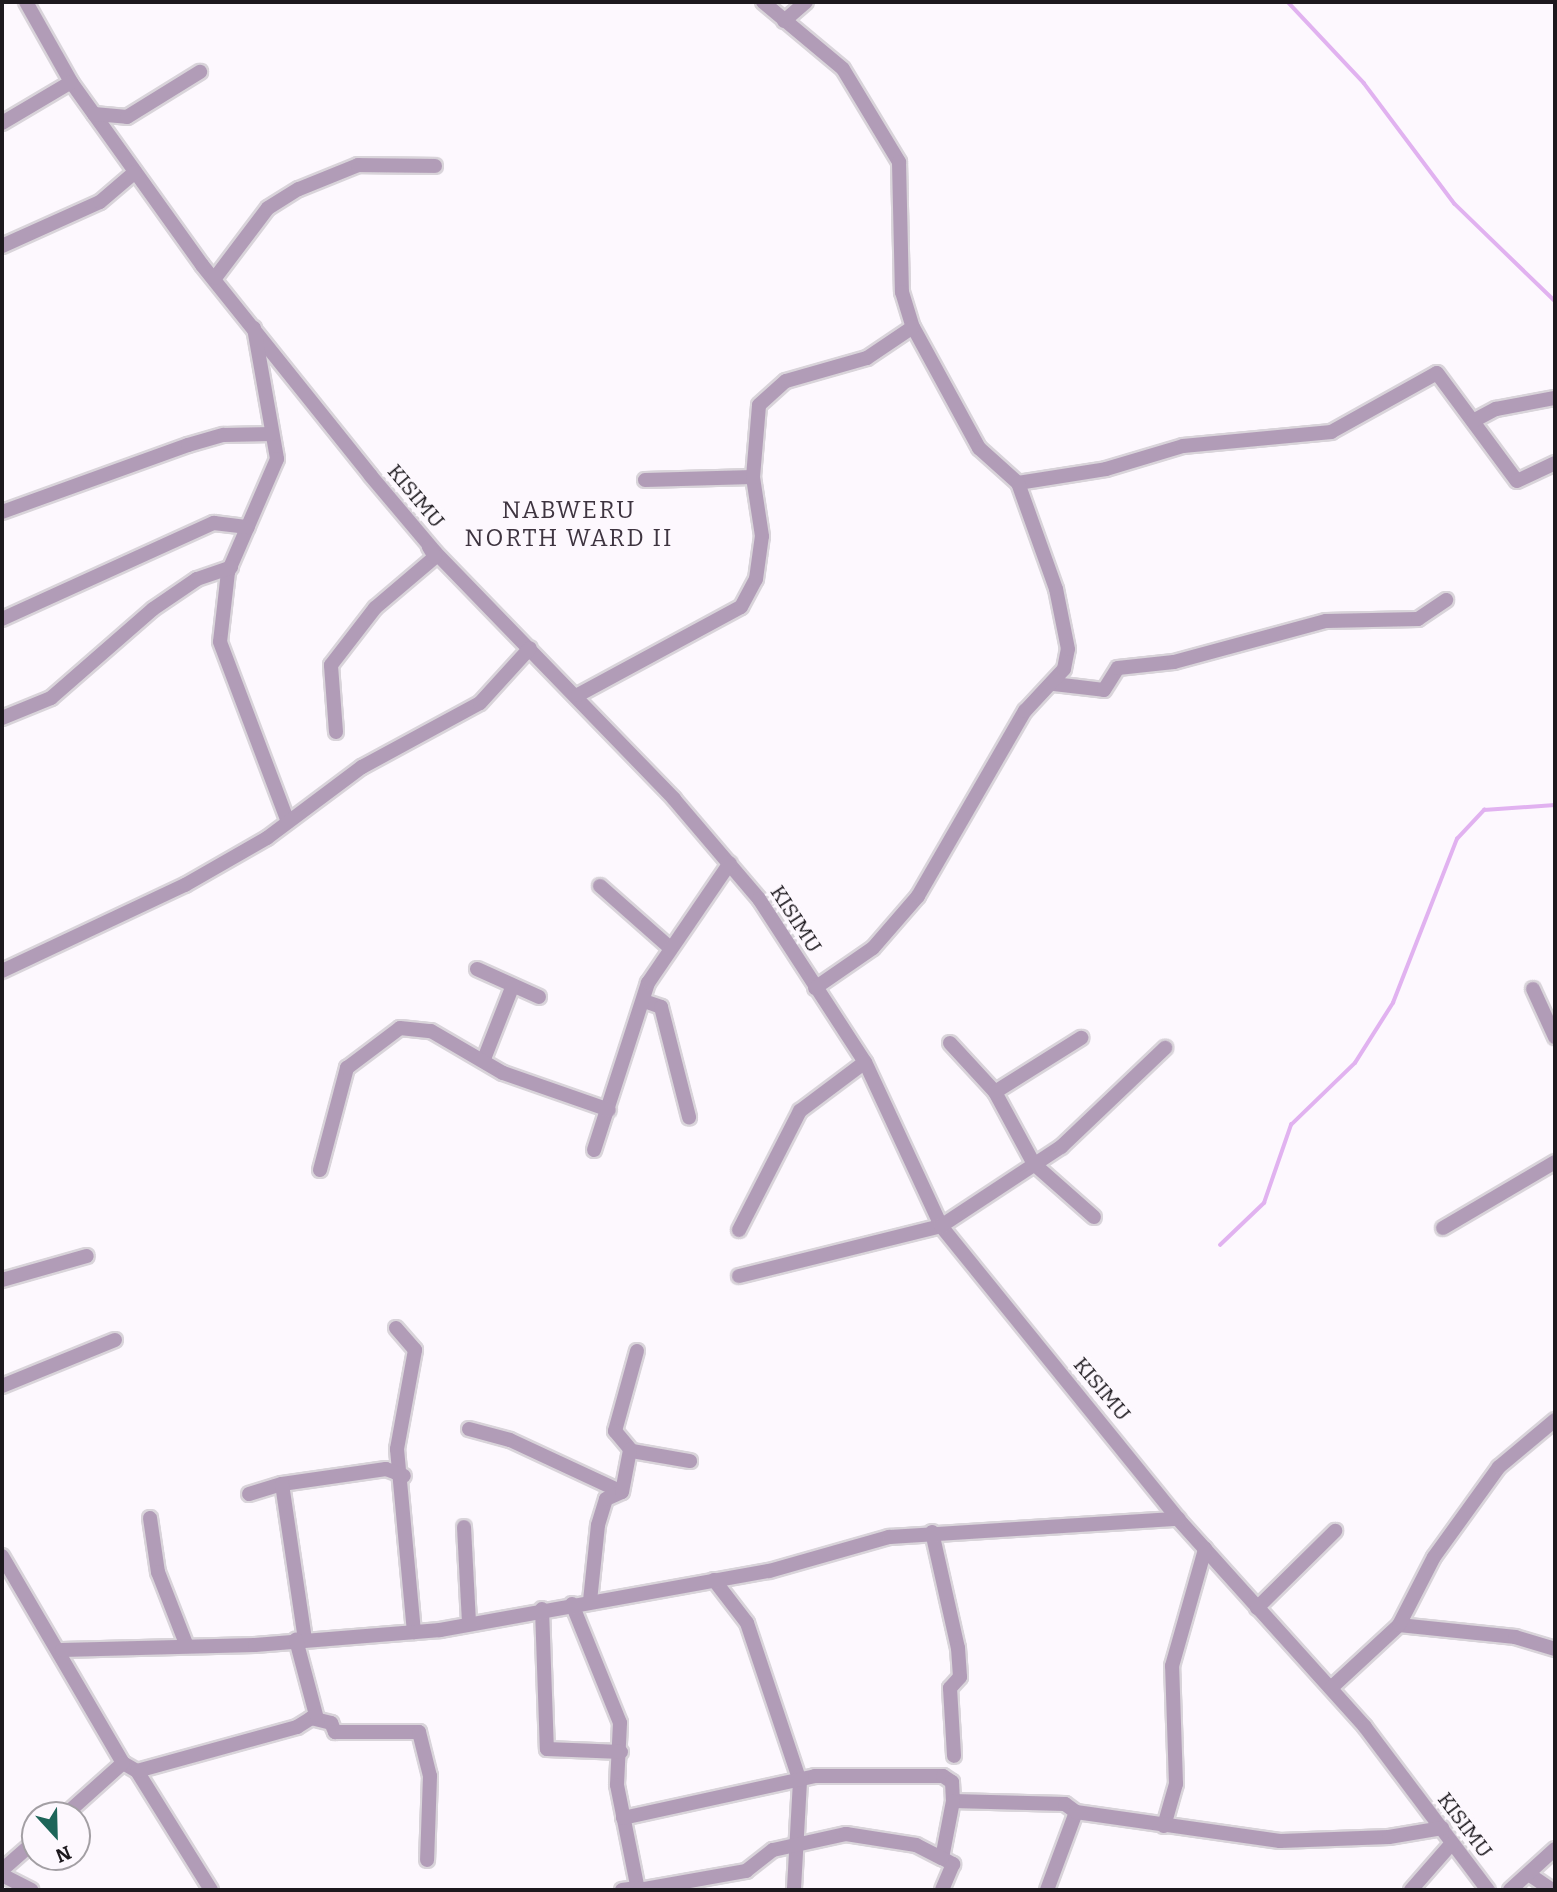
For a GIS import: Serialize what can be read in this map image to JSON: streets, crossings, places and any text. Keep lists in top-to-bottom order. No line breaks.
{"streets":{"street":["KISIMU"]},"districts":["NABWERU NORTH WARD II"],"north":"bottom"}
